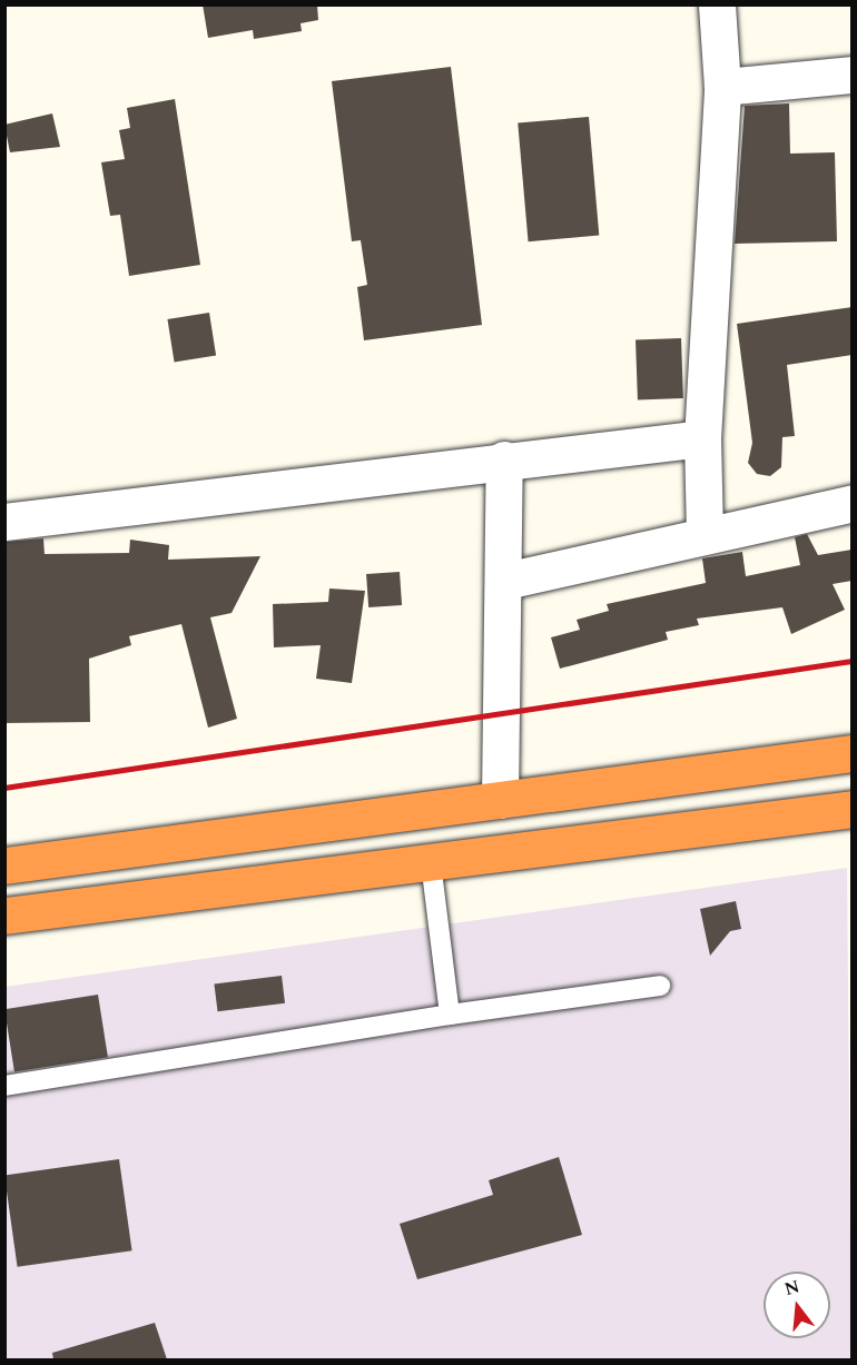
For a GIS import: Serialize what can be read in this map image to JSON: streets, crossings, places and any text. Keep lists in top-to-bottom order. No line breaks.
{"north":"top"}
